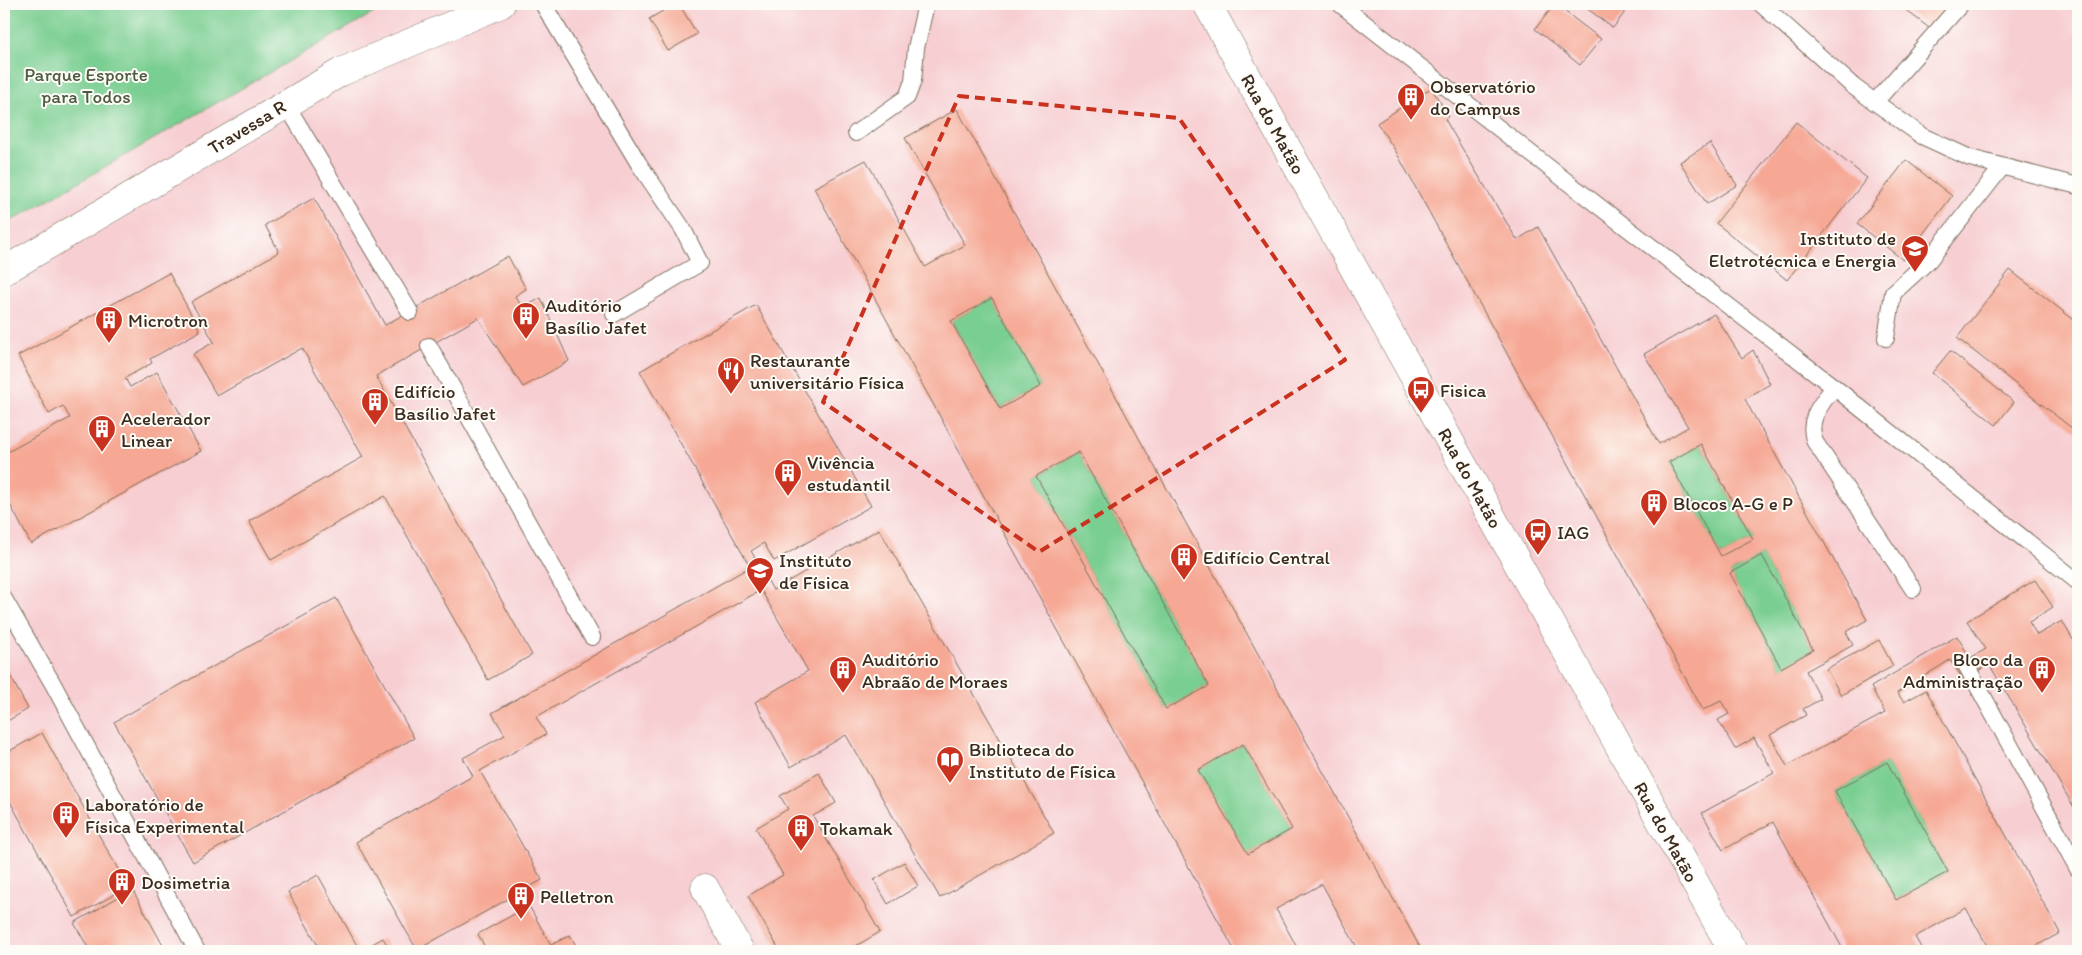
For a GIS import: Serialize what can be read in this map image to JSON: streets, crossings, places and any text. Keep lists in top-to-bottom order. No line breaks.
{"streets":{"street":["Rua do Matão","Travessa R"]},"parks":["Parque Esporte para Todos"],"places":{"building":["Observatório do Campus","Auditório Basílio Jafet","Microtron","Edifício Basílio Jafet","Acelerador Linear","Vivência estudantil","Blocos A-G e P","Edifício Central","Auditório Abraão de Moraes","Bloco da Administração","Laboratório de Física Experimental","Tokamak","Dosimetria","Pelletron"],"school or university":["Instituto de Eletrotécnica e Energia","Instituto de Física"],"restaurant":["Restaurante universitário Física"],"bus stop":["Fisica","IAG"],"library":["Biblioteca do Instituto de Física"]}}
